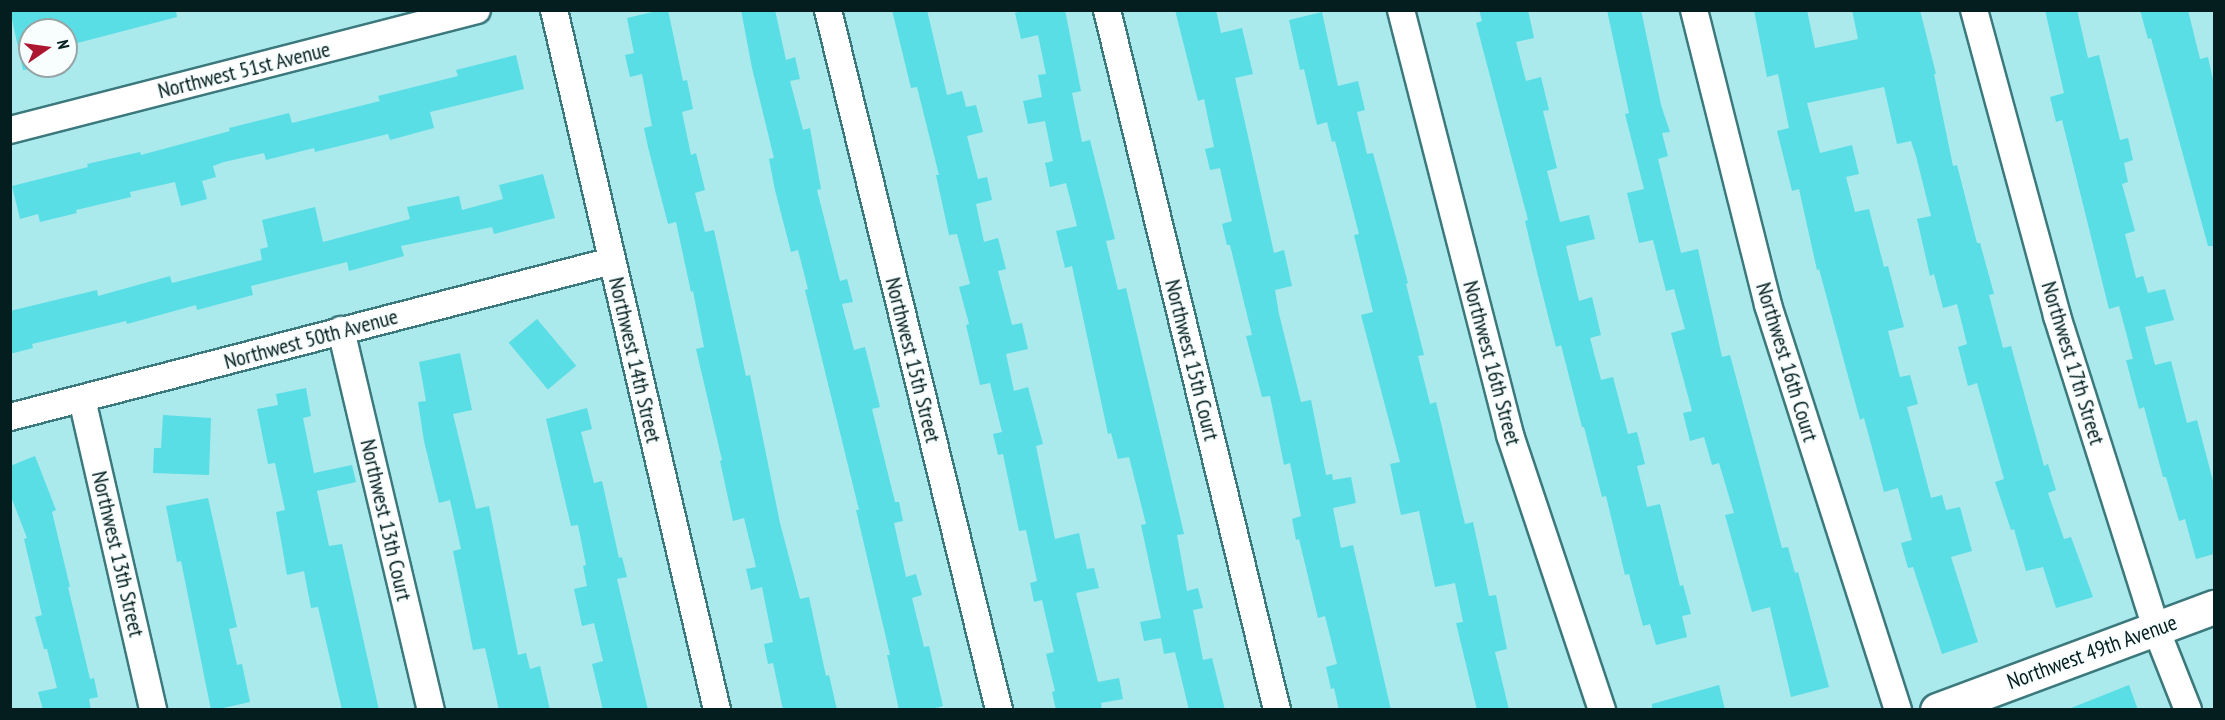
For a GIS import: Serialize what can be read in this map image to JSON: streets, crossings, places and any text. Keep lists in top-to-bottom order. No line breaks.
{"streets":{"street":["Northwest 51st Avenue","Northwest 50th Avenue","Northwest 14th Street","Northwest 15th Street","Northwest 15th Court","Northwest 16th Court","Northwest 16th Street","Northwest 17th Street","Northwest 13th Court","Northwest 13th Street","Northwest 49th Avenue"]},"crossings":[["Northwest 50th Avenue","Northwest 14th Street"],["Northwest 50th Avenue","Northwest 13th Court"],["Northwest 50th Avenue","Northwest 13th Street"],["Northwest 17th Street","Northwest 49th Avenue"]],"north":"right"}
